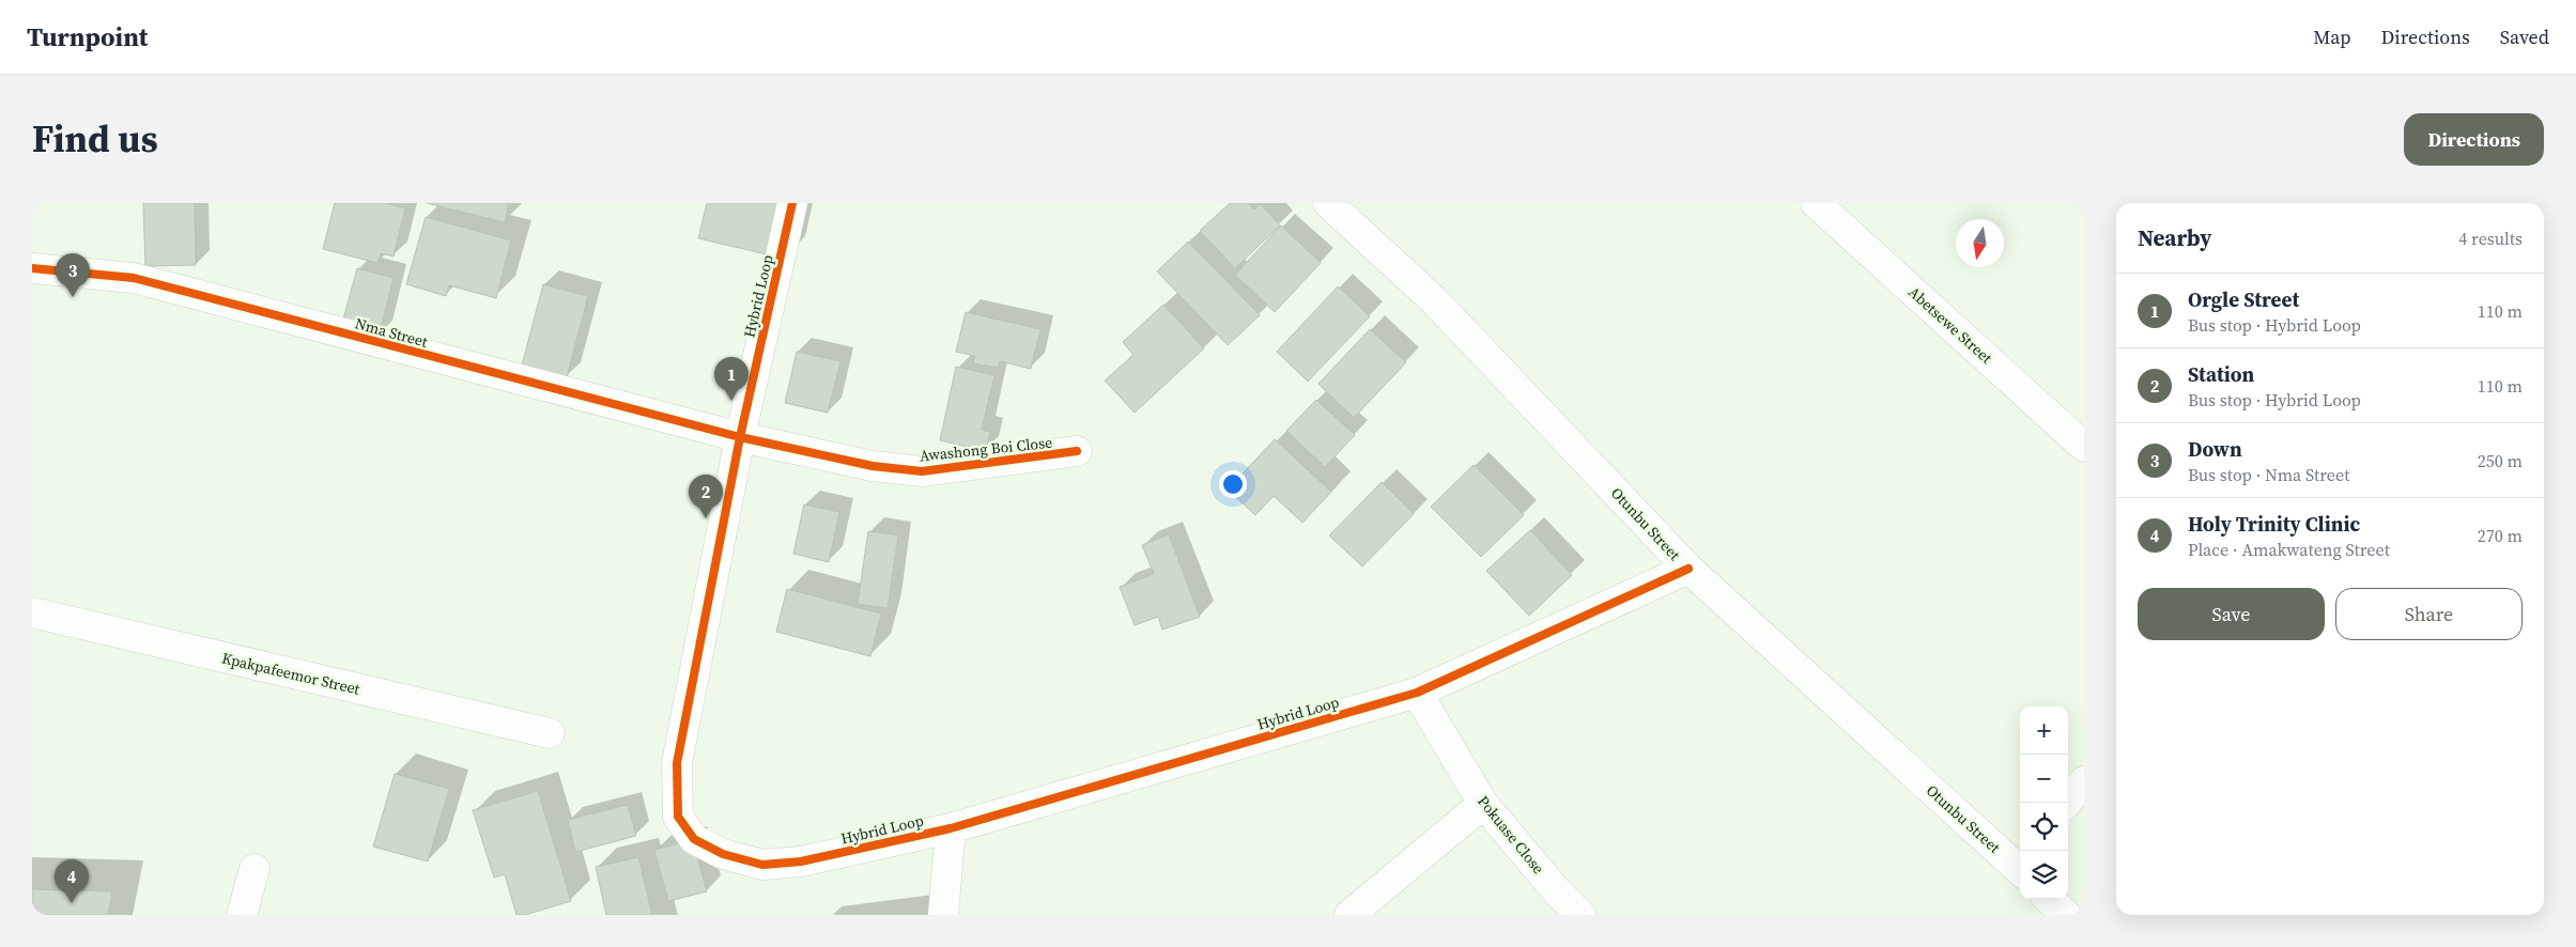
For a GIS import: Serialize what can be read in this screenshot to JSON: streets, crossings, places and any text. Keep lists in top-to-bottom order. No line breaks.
{"streets":{"street":["Hybrid Loop","Abetsewe Street","Nma Street","Awashong Boi Close","Otunbu Street","Kpakpafeemor Street","Pokuase Close"]},"crossings":[["Hybrid Loop","Nma Street"],["Hybrid Loop","Awashong Boi Close"],["Hybrid Loop","Otunbu Street"],["Hybrid Loop","Pokuase Close"],["Nma Street","Awashong Boi Close"]],"north":"bottom","page":{"header":"Turnpoint","nav":["Map","Directions","Saved"],"title":"Find us","buttons":["Directions",["Save","Share"]],"heading":["Nearby","4 results"],"pins":["3","1","2","4"],"list":[{"mark":"1","name":"Orgle Street","note":"Bus stop · Hybrid Loop","value":"110 m"},{"mark":"2","name":"Station","note":"Bus stop · Hybrid Loop","value":"110 m"},{"mark":"3","name":"Down","note":"Bus stop · Nma Street","value":"250 m"},{"mark":"4","name":"Holy Trinity Clinic","note":"Place · Amakwateng Street","value":"270 m"}],"map_buttons":["+","−"]}}
